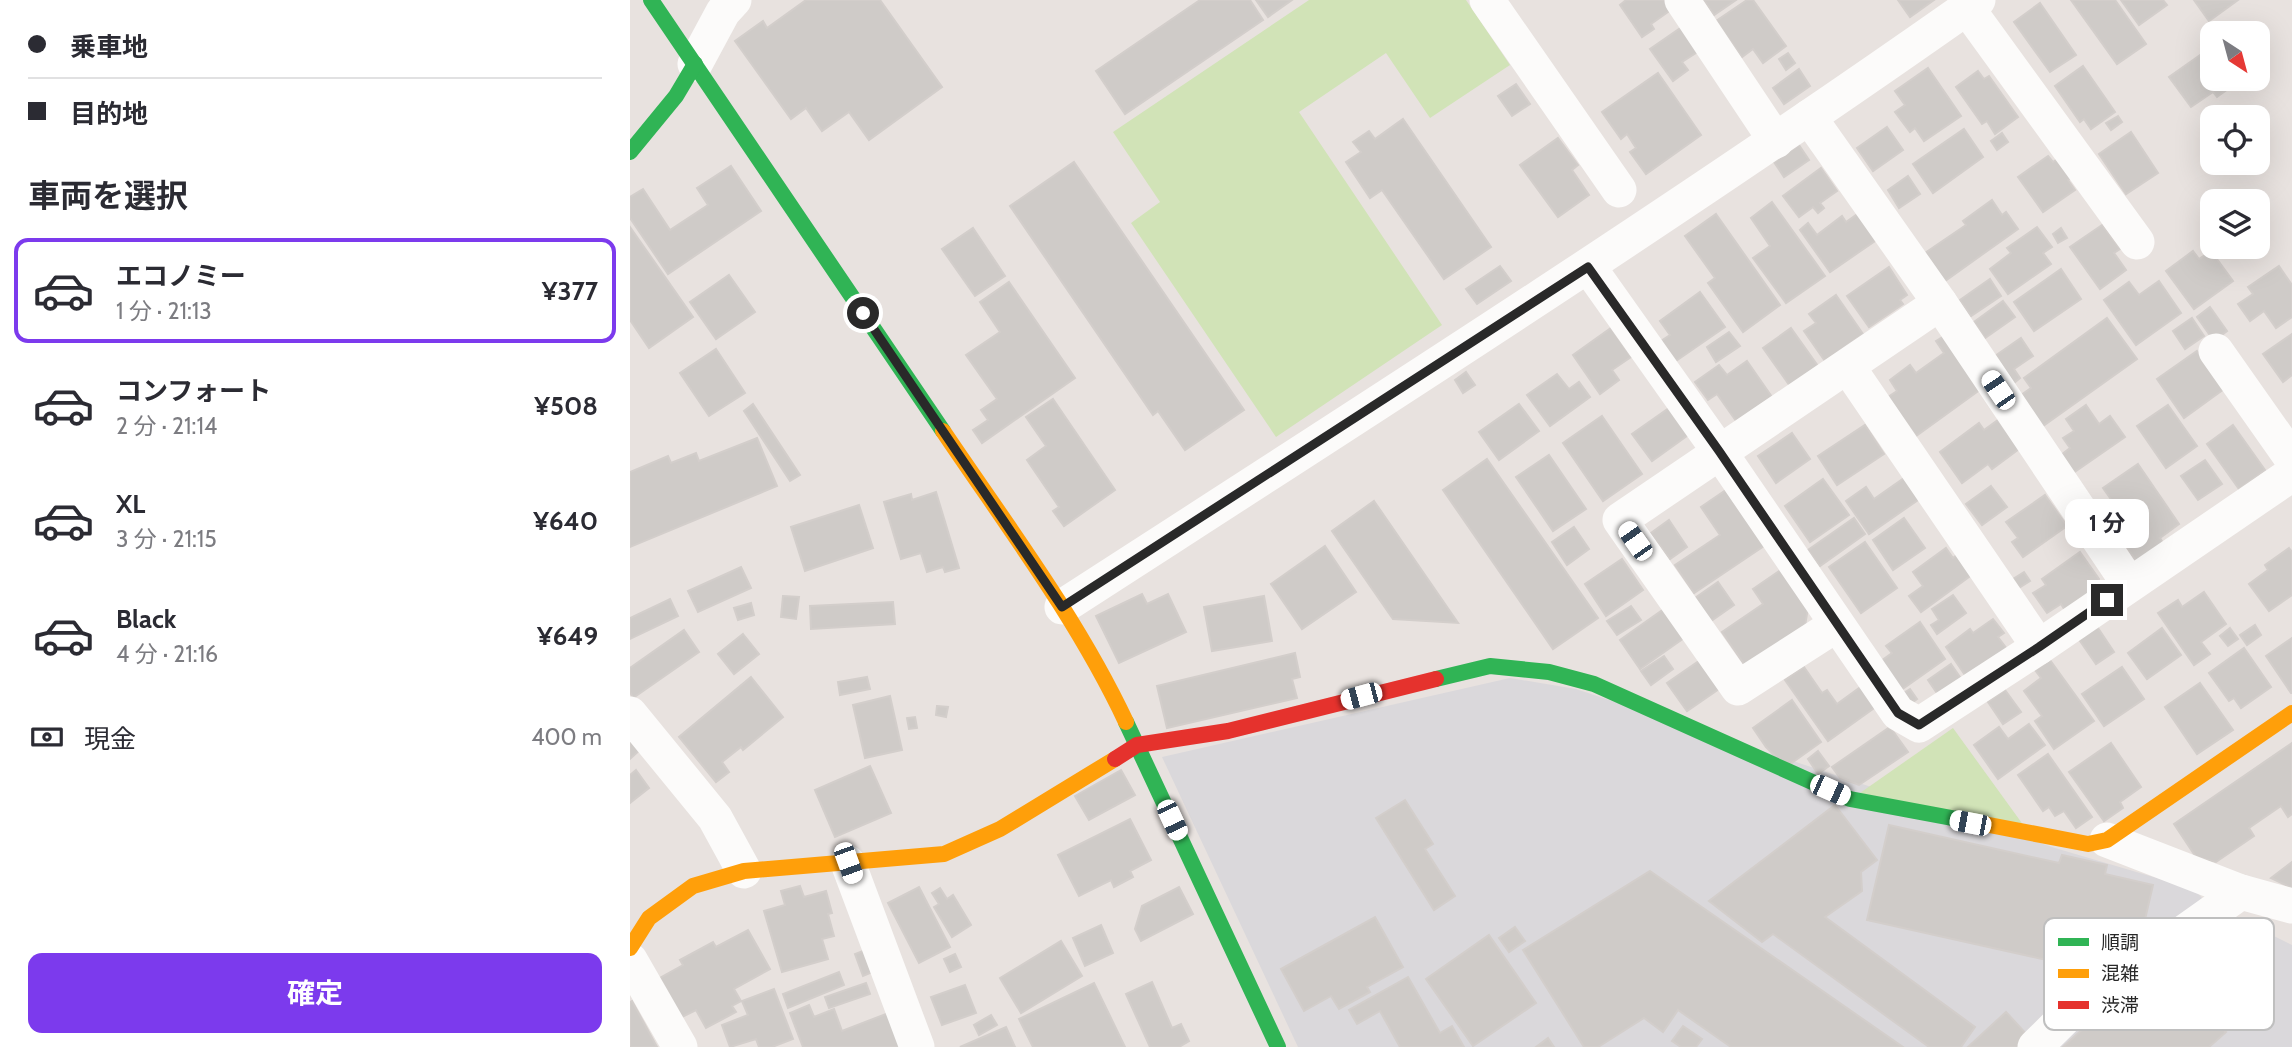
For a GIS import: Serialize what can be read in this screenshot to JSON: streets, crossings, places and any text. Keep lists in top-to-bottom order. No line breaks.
{"legend":["順調","混雑","渋滞"],"north":"bottom right","page":{"banner":["乗車地","目的地"],"heading":"車両を選択","list":[{"name":"エコノミー","note":"1 分 · 21:13","value":"¥377"},{"name":"コンフォート","note":"2 分 · 21:14","value":"¥508"},{"name":"XL","note":"3 分 · 21:15","value":"¥640"},{"name":"Black","note":"4 分 · 21:16","value":"¥649"}],"bubble":"1 分","pay":["現金","400 m"],"buttons":"確定"}}
